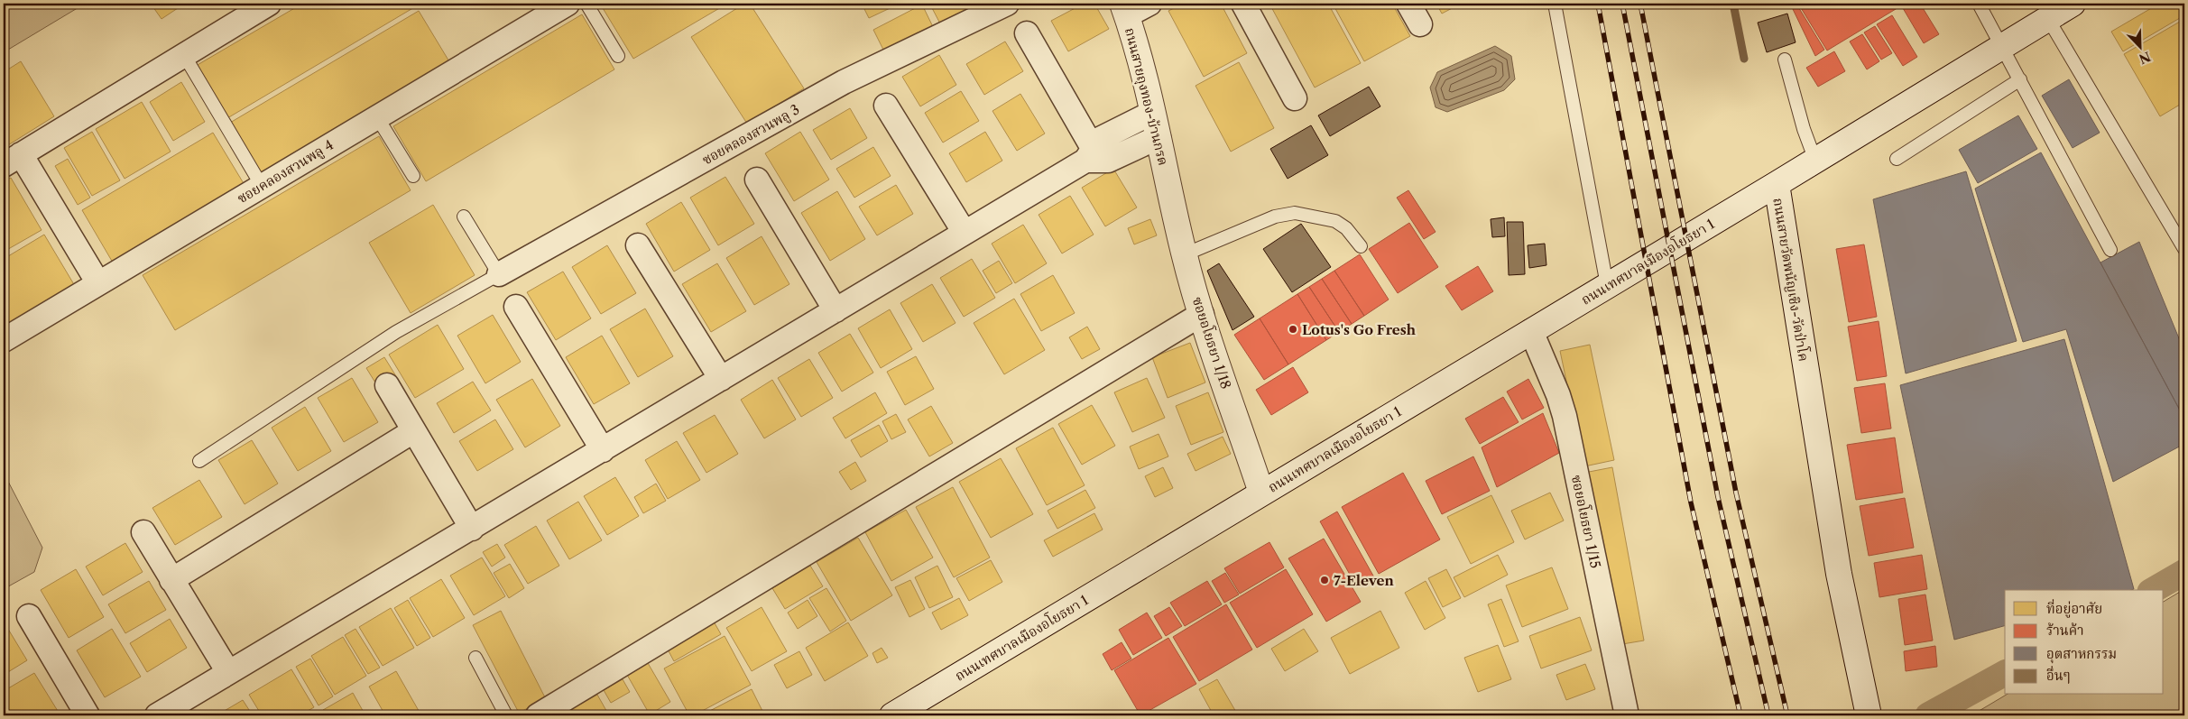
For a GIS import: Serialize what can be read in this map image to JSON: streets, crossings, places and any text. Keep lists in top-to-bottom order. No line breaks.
{"streets":{"main road":["ถนนสายถุงทอง-บ้านกรด","ถนนเทศบาลเมืองอโยธยา 1","ถนนสายวัดพนัญเชิง-วัดป่าโค","ซอยอโยธยา 1/18"],"street":["ซอยคลองสวนพลู 3","ซอยคลองสวนพลู 4","ซอยอโยธยา 1/15"]},"crossings":[["ถนนสายถุงทอง-บ้านกรด","ซอยอโยธยา 1/18"],["ถนนเทศบาลเมืองอโยธยา 1","ถนนสายวัดพนัญเชิง-วัดป่าโค"],["ถนนเทศบาลเมืองอโยธยา 1","ซอยอโยธยา 1/18"],["ถนนเทศบาลเมืองอโยธยา 1","ซอยอโยธยา 1/15"]],"places":["Lotus's Go Fresh","7-Eleven"],"legend":["ที่อยู่อาศัย","ร้านค้า","อุตสาหกรรม","อื่นๆ"],"north":"bottom right"}
